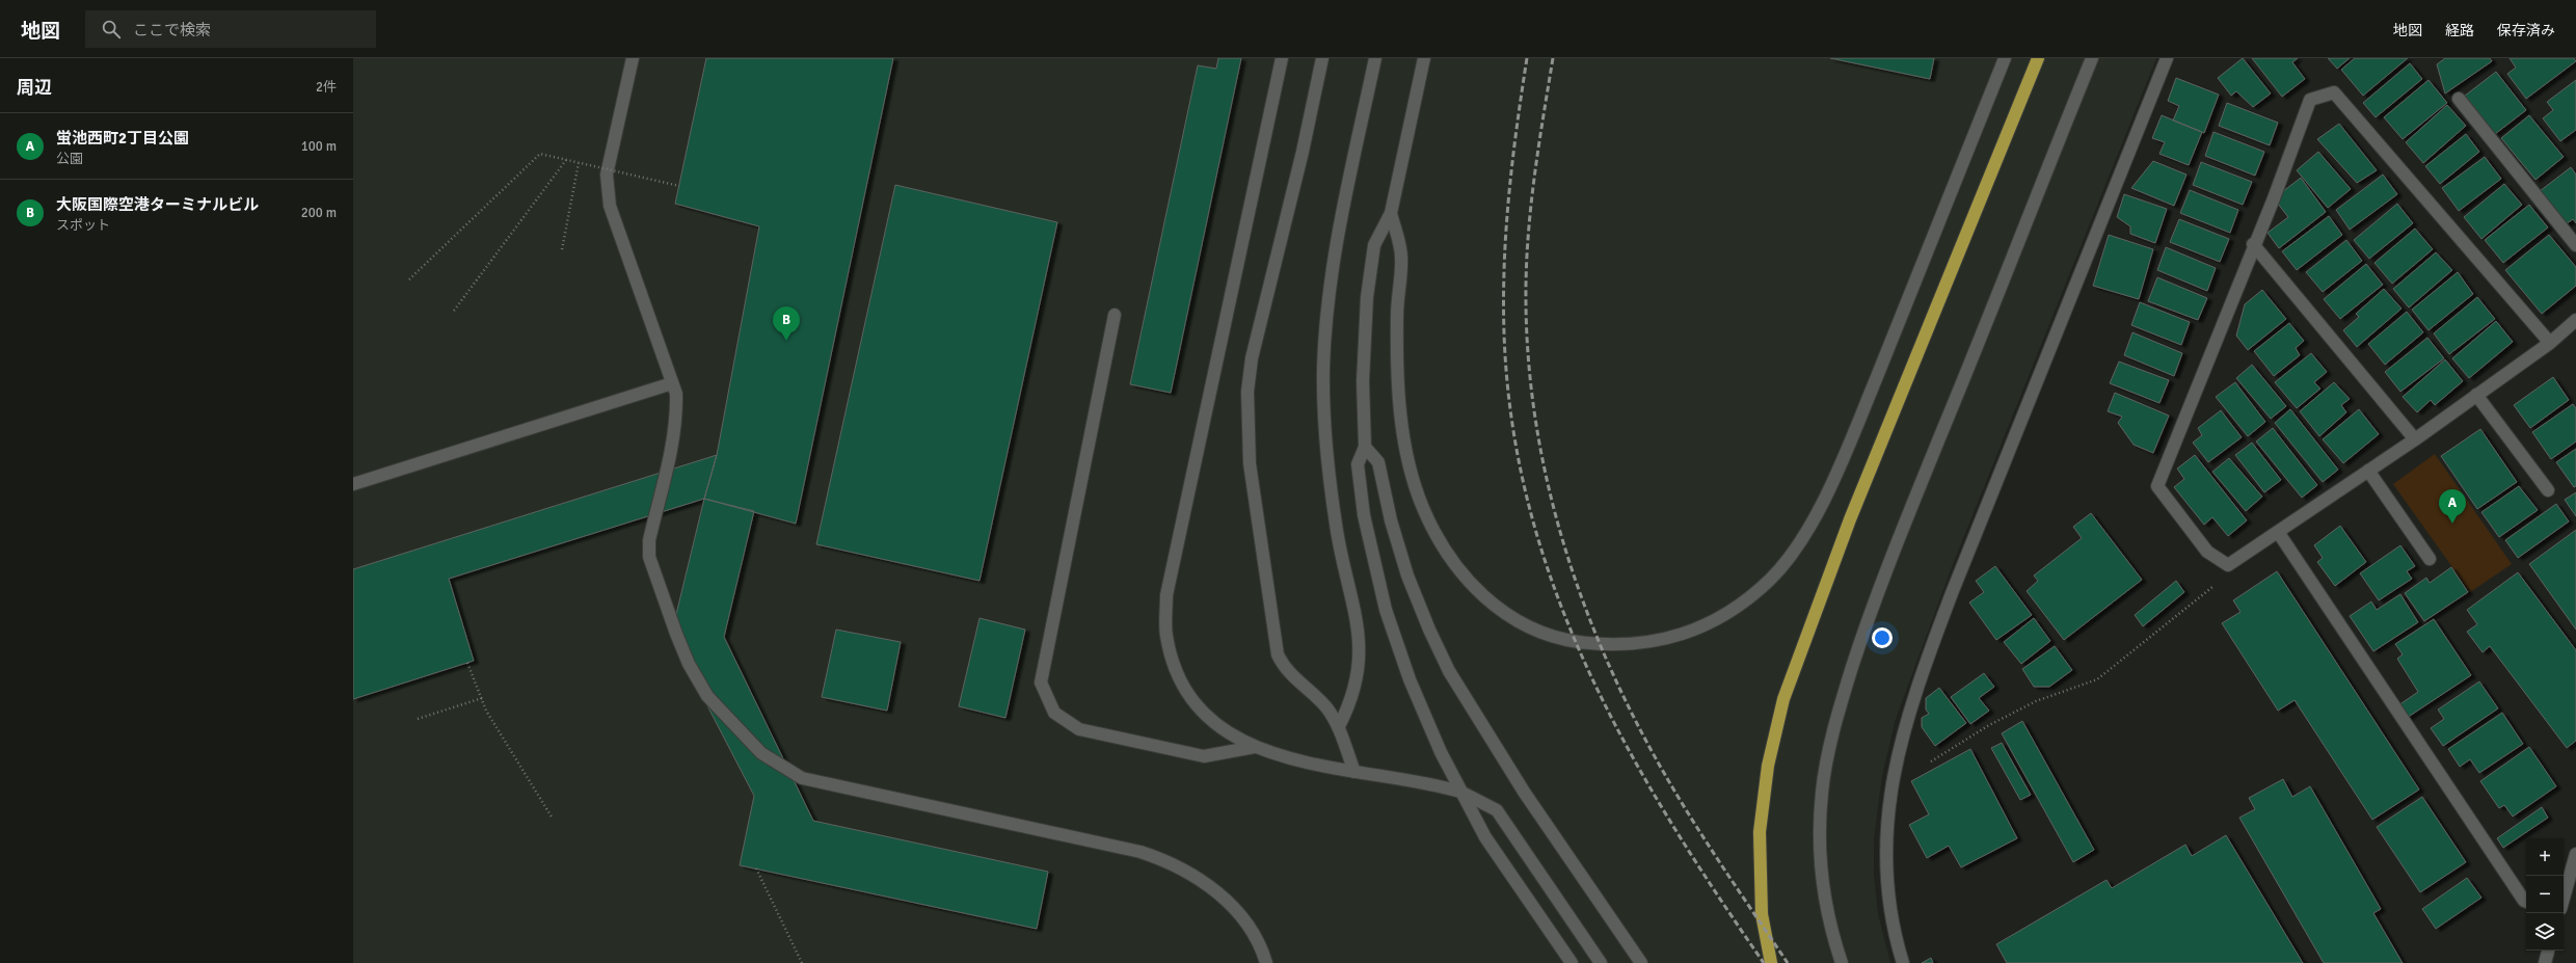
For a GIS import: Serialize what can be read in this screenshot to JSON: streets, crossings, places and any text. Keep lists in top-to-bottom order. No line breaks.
{"page":{"header":"地図","search":"ここで検索","nav":["地図","経路","保存済み"],"heading":["周辺","2件"],"list":[{"mark":"A","name":"蛍池西町2丁目公園","note":"公園","value":"100 m"},{"mark":"B","name":"大阪国際空港ターミナルビル","note":"スポット","value":"200 m"}],"pins":["B","A"],"map_buttons":["+","−"]}}
